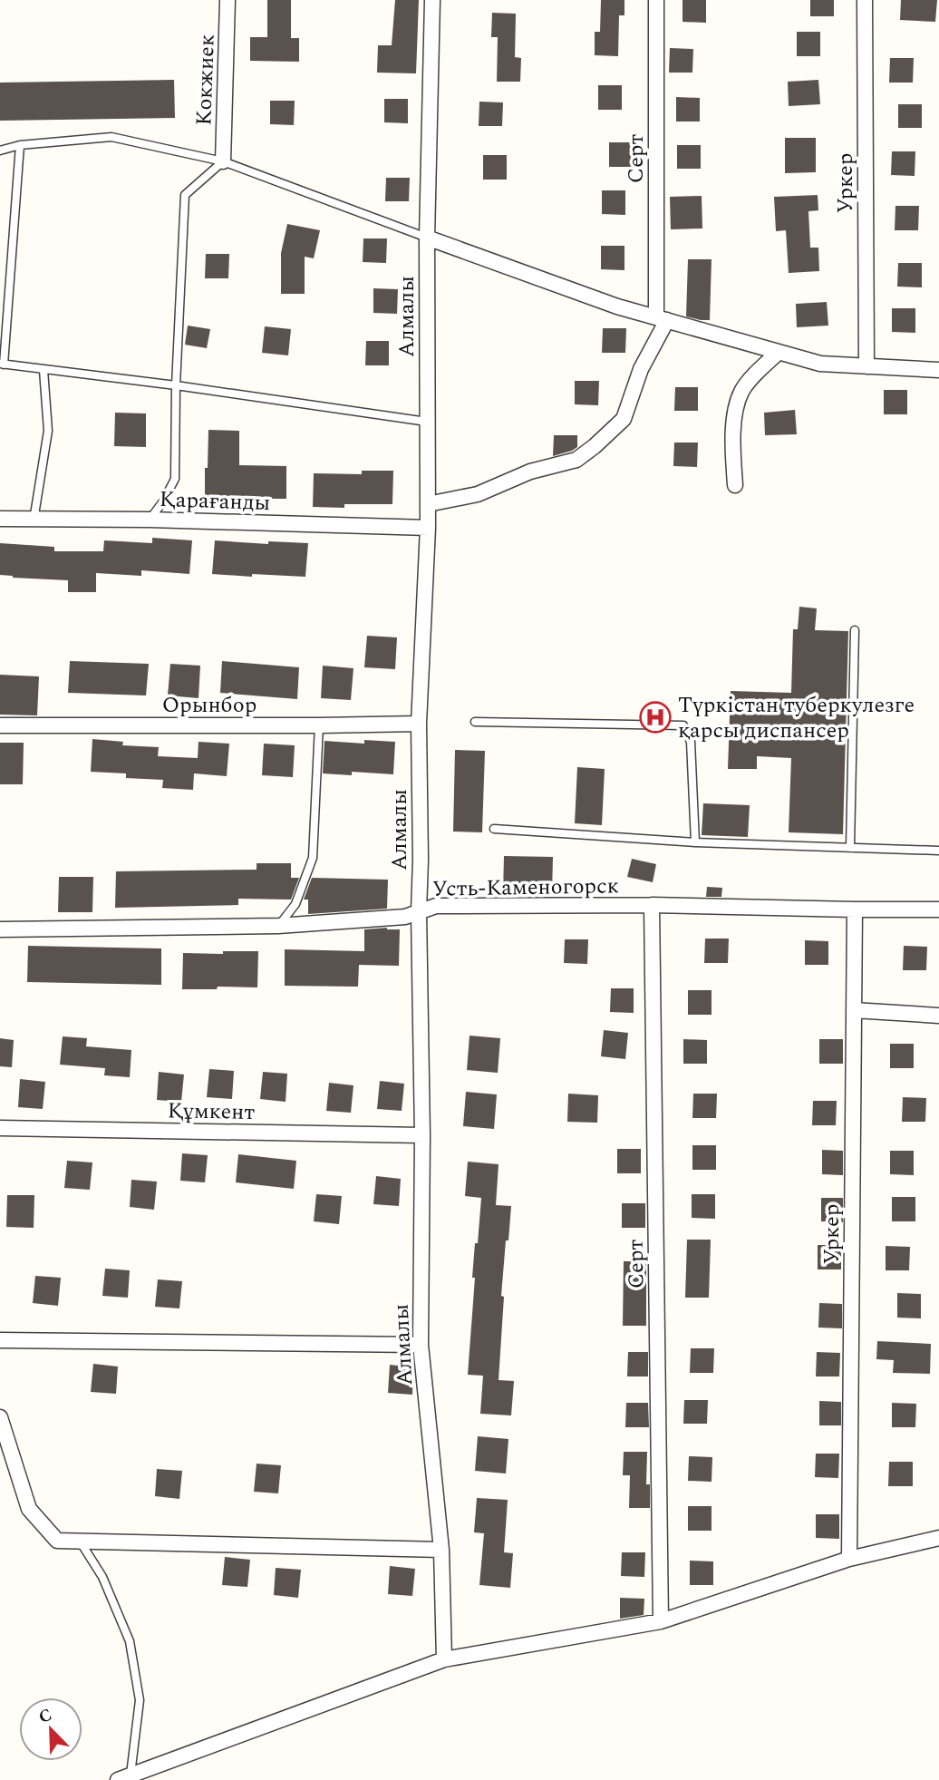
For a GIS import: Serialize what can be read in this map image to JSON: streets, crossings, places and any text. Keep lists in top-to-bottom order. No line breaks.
{"streets":{"street":["Кокжиек","Серт","Уркер","Алмалы","Қарағанды","Орынбор","Усть-Каменогорск","Құмкент"]},"crossings":[["Серт","Усть-Каменогорск"],["Уркер","Усть-Каменогорск"],["Алмалы","Қарағанды"],["Алмалы","Орынбор"],["Алмалы","Усть-Каменогорск"],["Алмалы","Құмкент"]],"places":{"hospital":["Түркістан туберкулезге қарсы диспансер"]},"north":"top left"}
